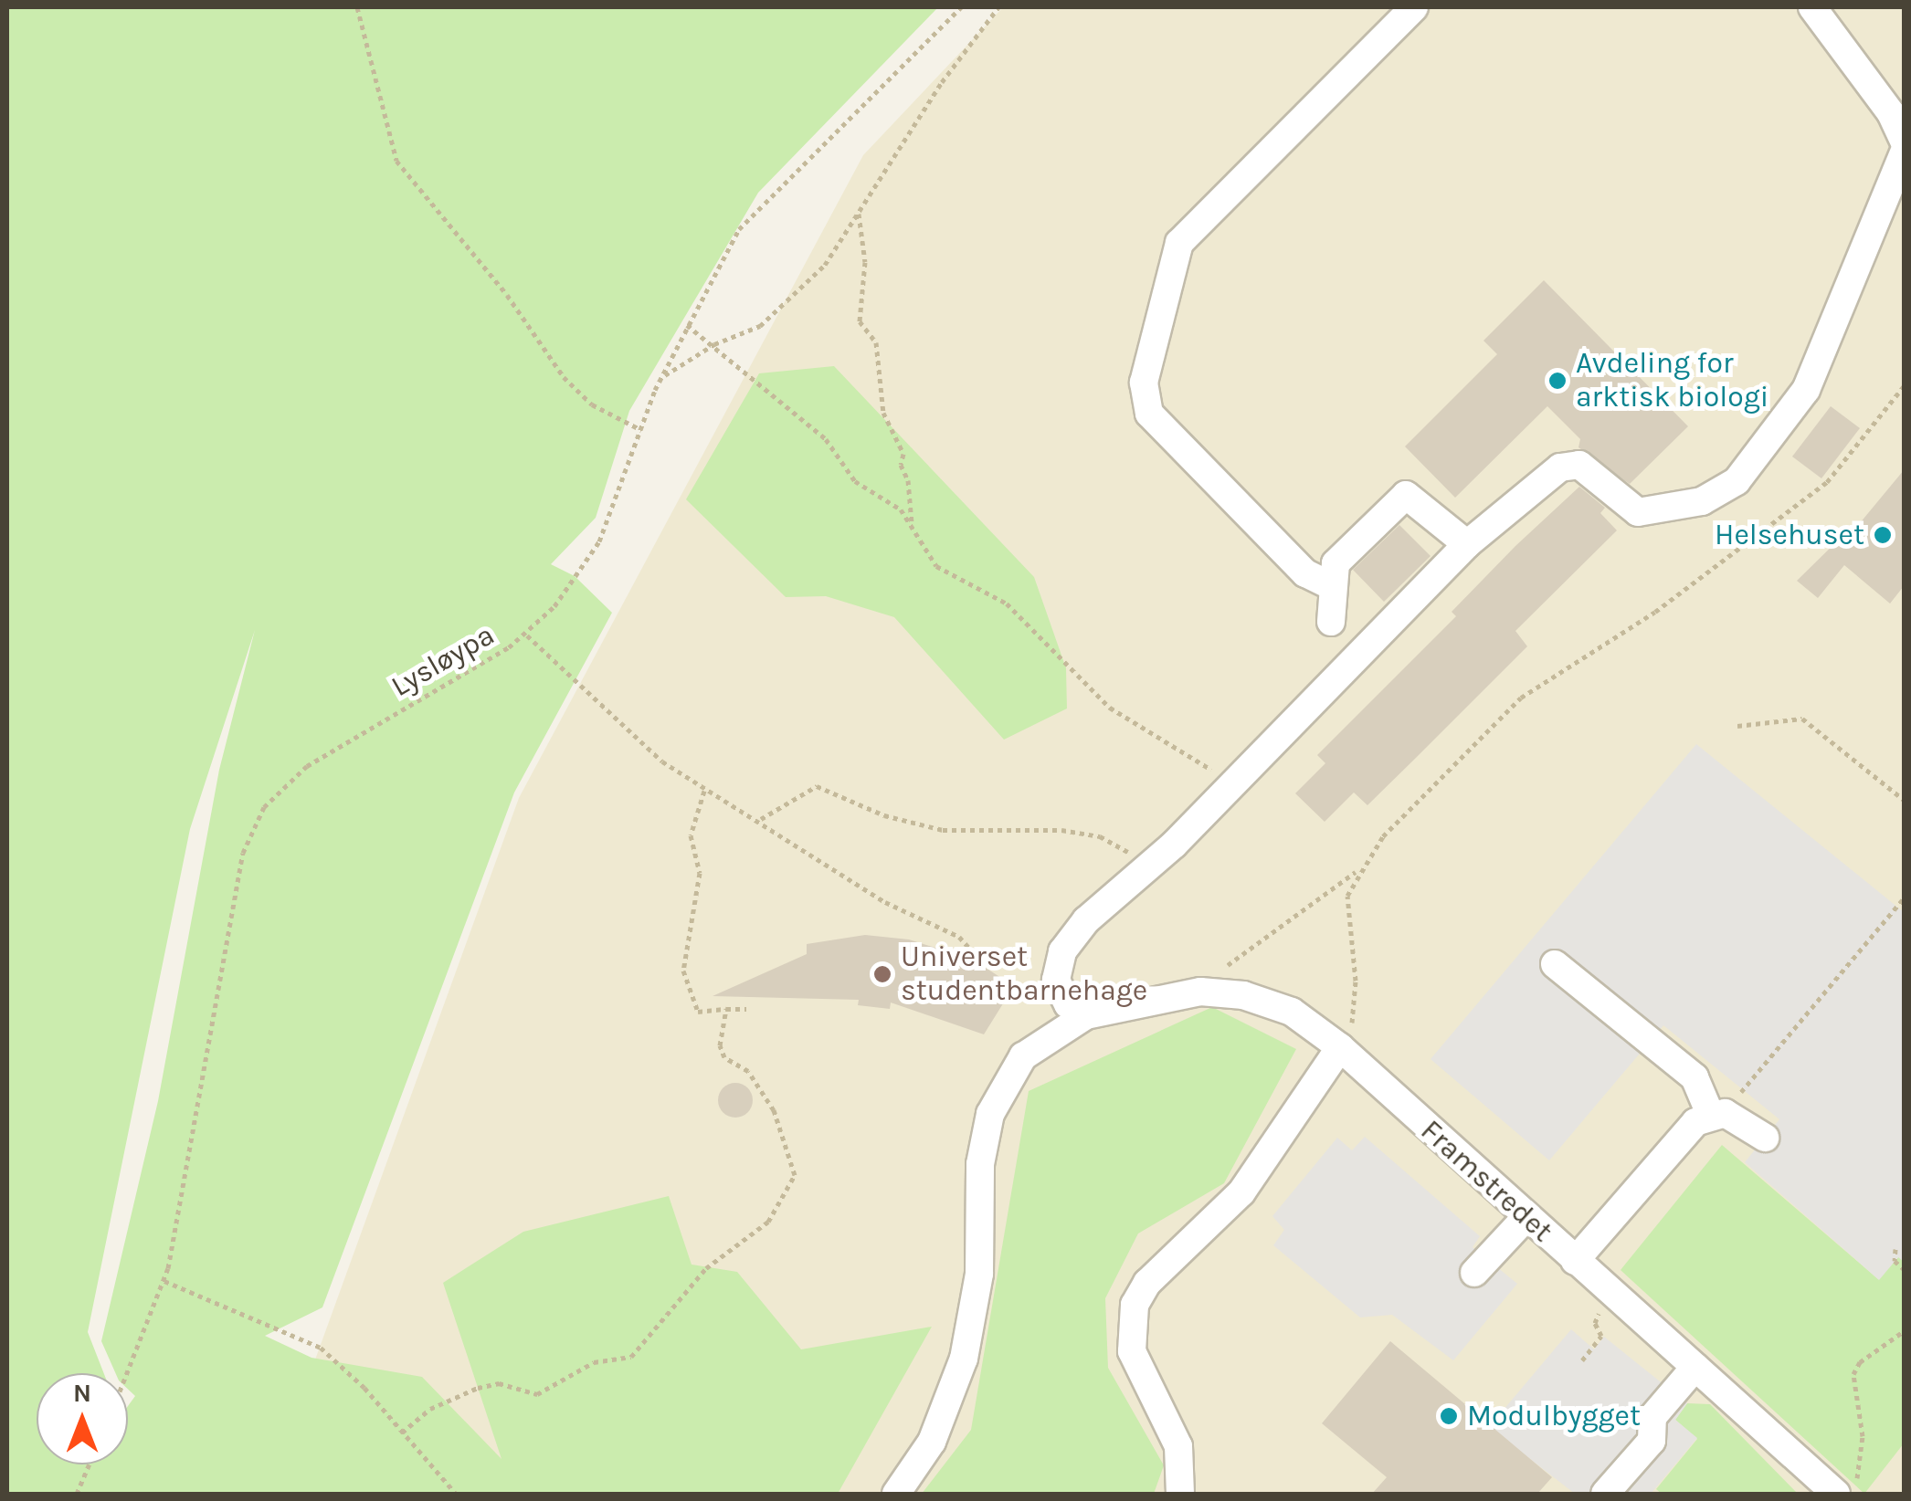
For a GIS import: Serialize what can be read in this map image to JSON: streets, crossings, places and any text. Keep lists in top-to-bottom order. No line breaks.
{"streets":{"street":["Framstredet"],"path":["Lysløypa"]},"places":["Avdeling for arktisk biologi","Helsehuset","Universet studentbarnehage","Modulbygget"],"north":"top"}
